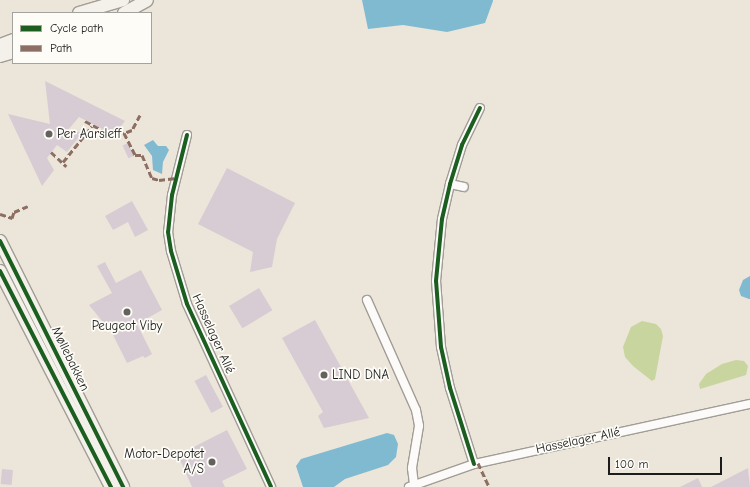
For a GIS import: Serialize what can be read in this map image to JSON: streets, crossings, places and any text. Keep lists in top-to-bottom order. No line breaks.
{"streets":{"main road":["Møllebakken"],"street":["Hasselager Allé"]},"places":["Per Aarsleff","Peugeot Viby","LIND DNA","Motor-Depotet A/S"],"legend":["Cycle path","Path"],"scale_bar":"100 m"}
